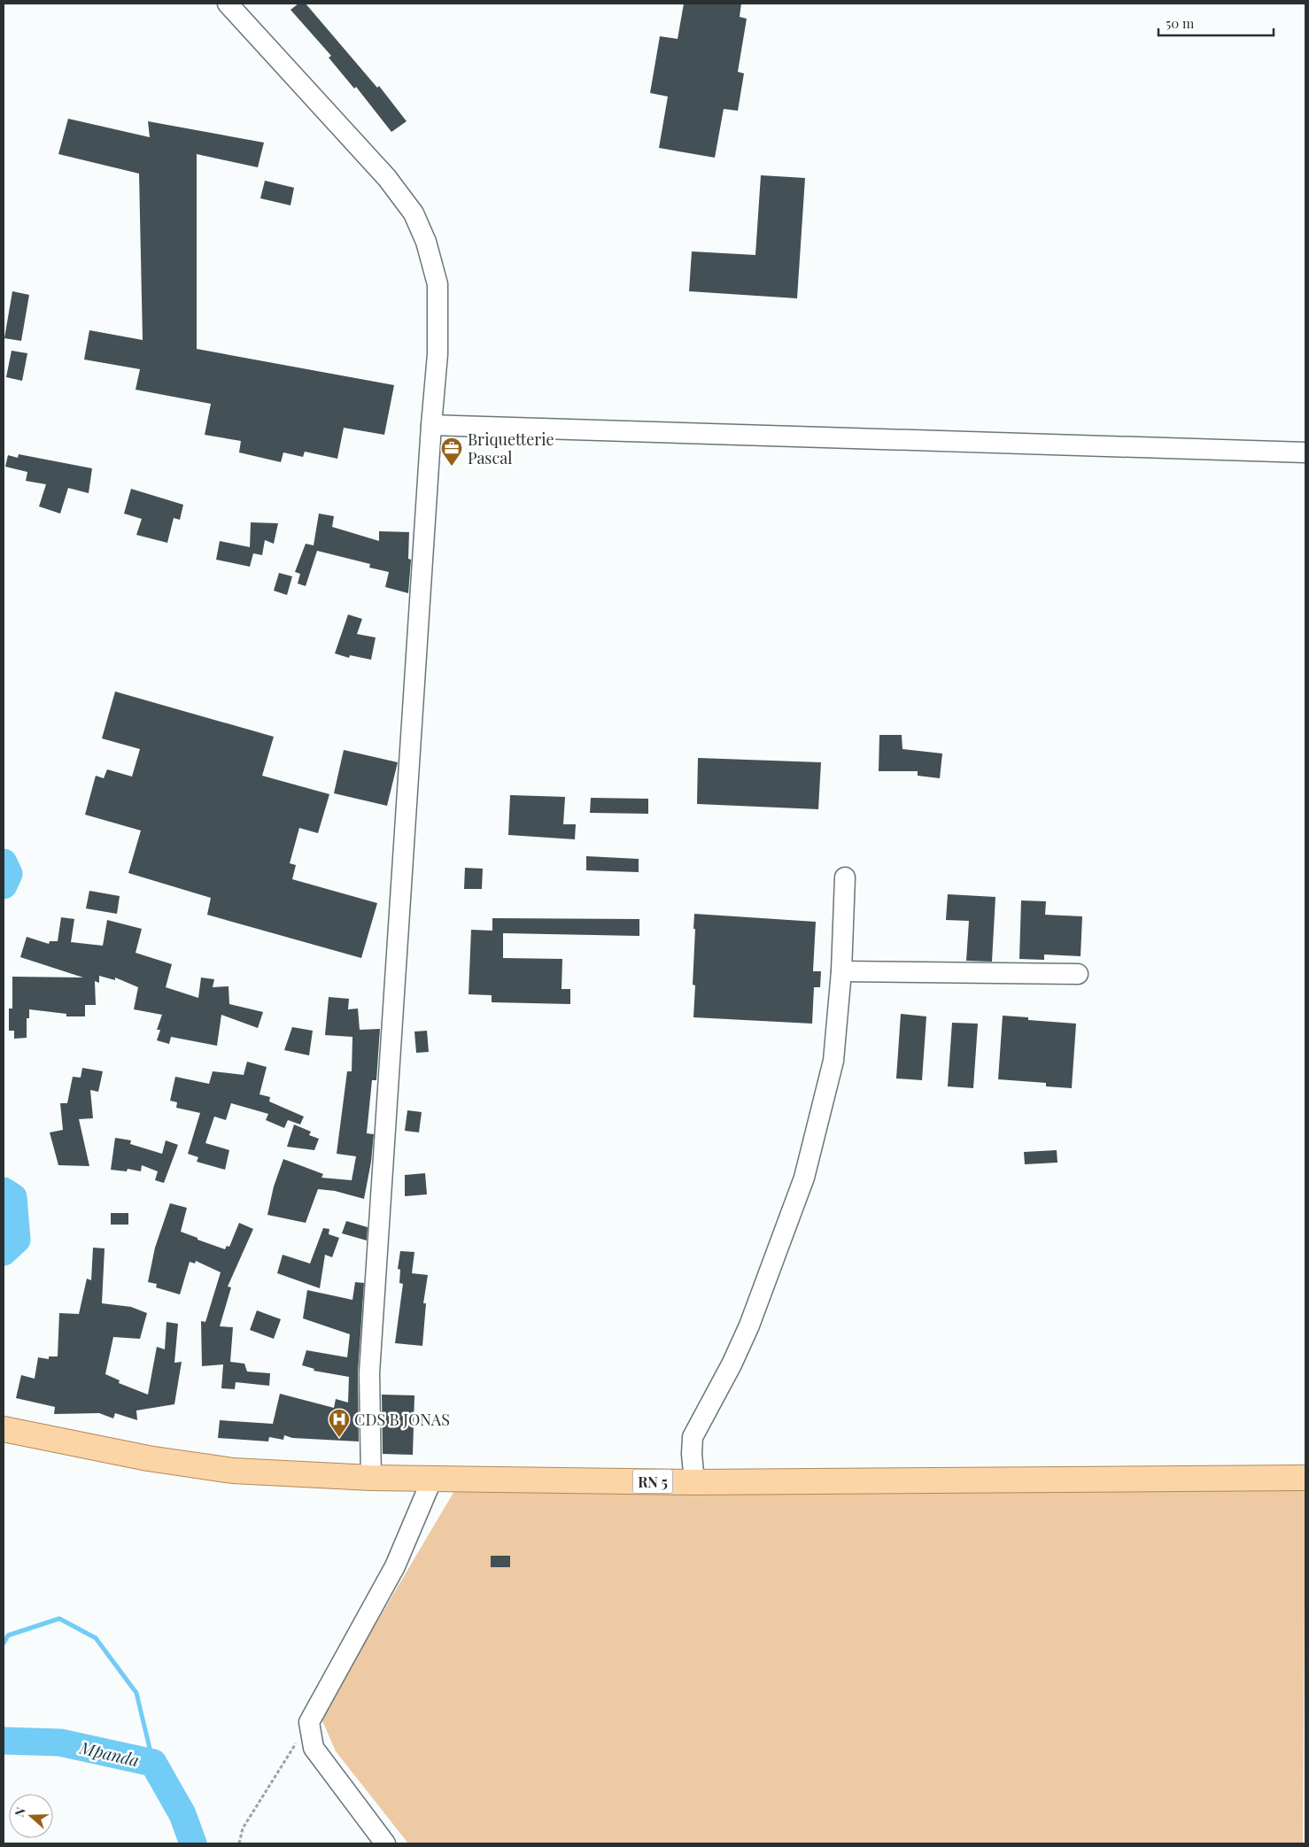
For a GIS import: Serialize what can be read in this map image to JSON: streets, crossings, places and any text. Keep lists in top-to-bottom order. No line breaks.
{"streets":{"main road":["RN 5"]},"water":["Mpanda"],"places":{"office":["Briquetterie Pascal"],"hospital":["CDS B JONAS"]},"scale_bar":"50 m","north":"left"}
